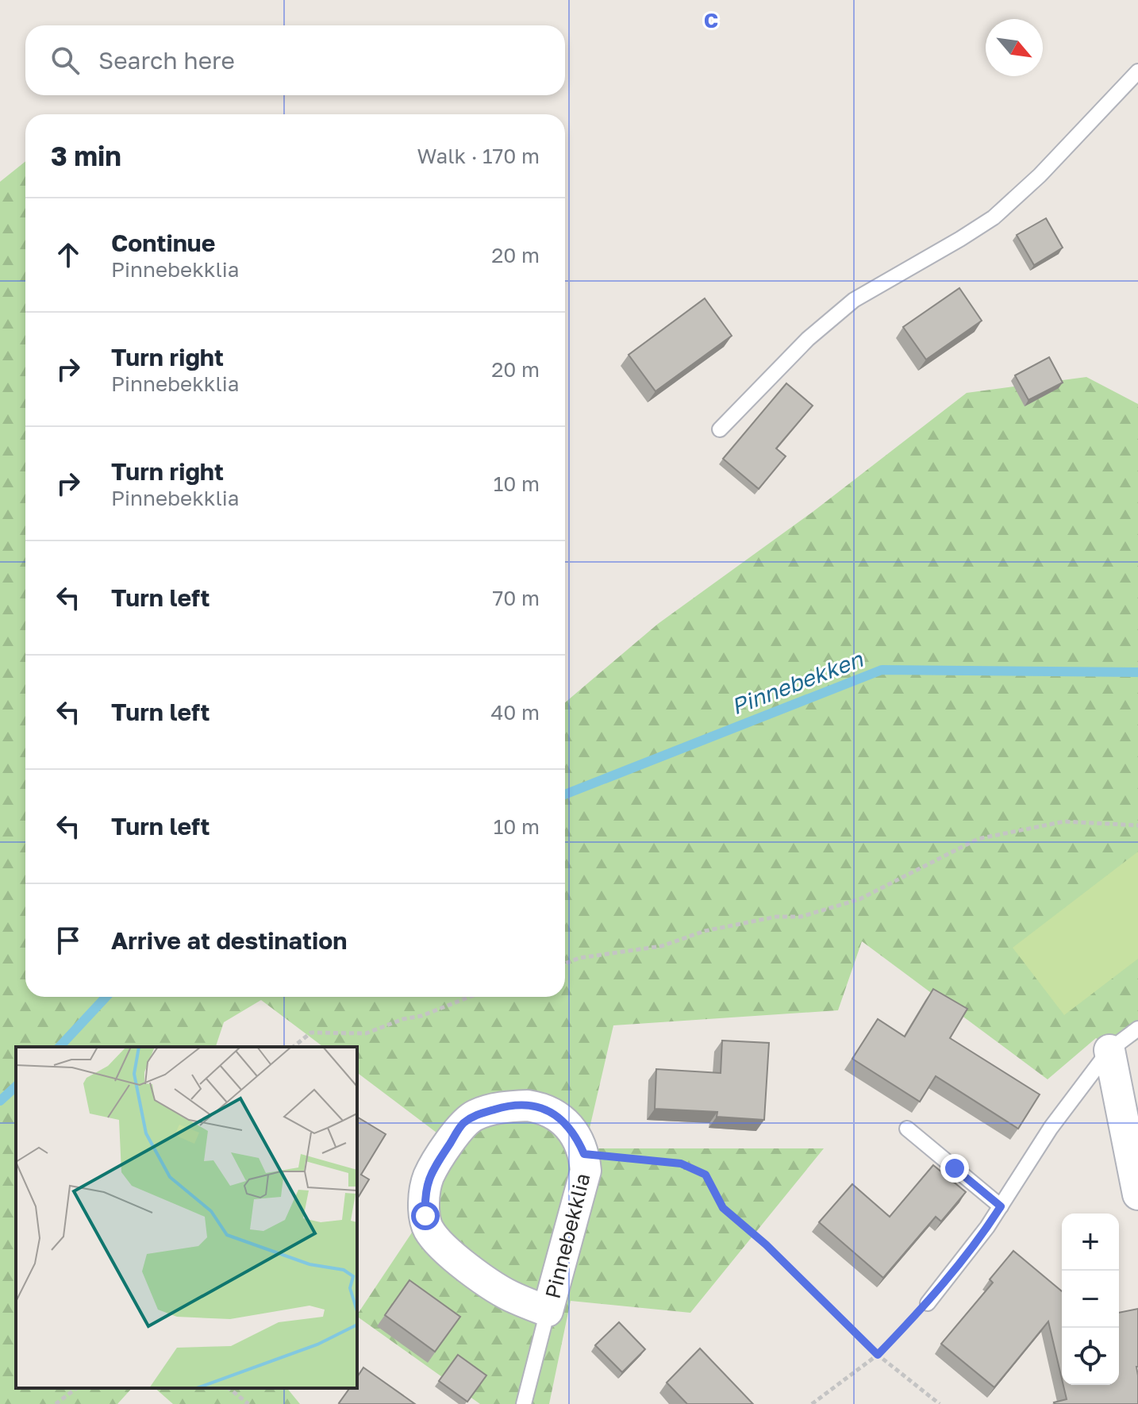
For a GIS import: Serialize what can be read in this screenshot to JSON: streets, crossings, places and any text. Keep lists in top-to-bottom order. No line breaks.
{"streets":{"street":["Pinnebekklia"]},"water":["Pinnebekken"],"north":"bottom right","page":{"search":"Search here","heading":["3 min","Walk · 170 m"],"list":[["Continue","Pinnebekklia","20 m"],["Turn right","Pinnebekklia","20 m"],["Turn right","Pinnebekklia","10 m"],["Turn left","70 m"],["Turn left","40 m"],["Turn left","10 m"],"Arrive at destination"],"map_buttons":["+","−"]},"grid":{"columns":["C"]}}
